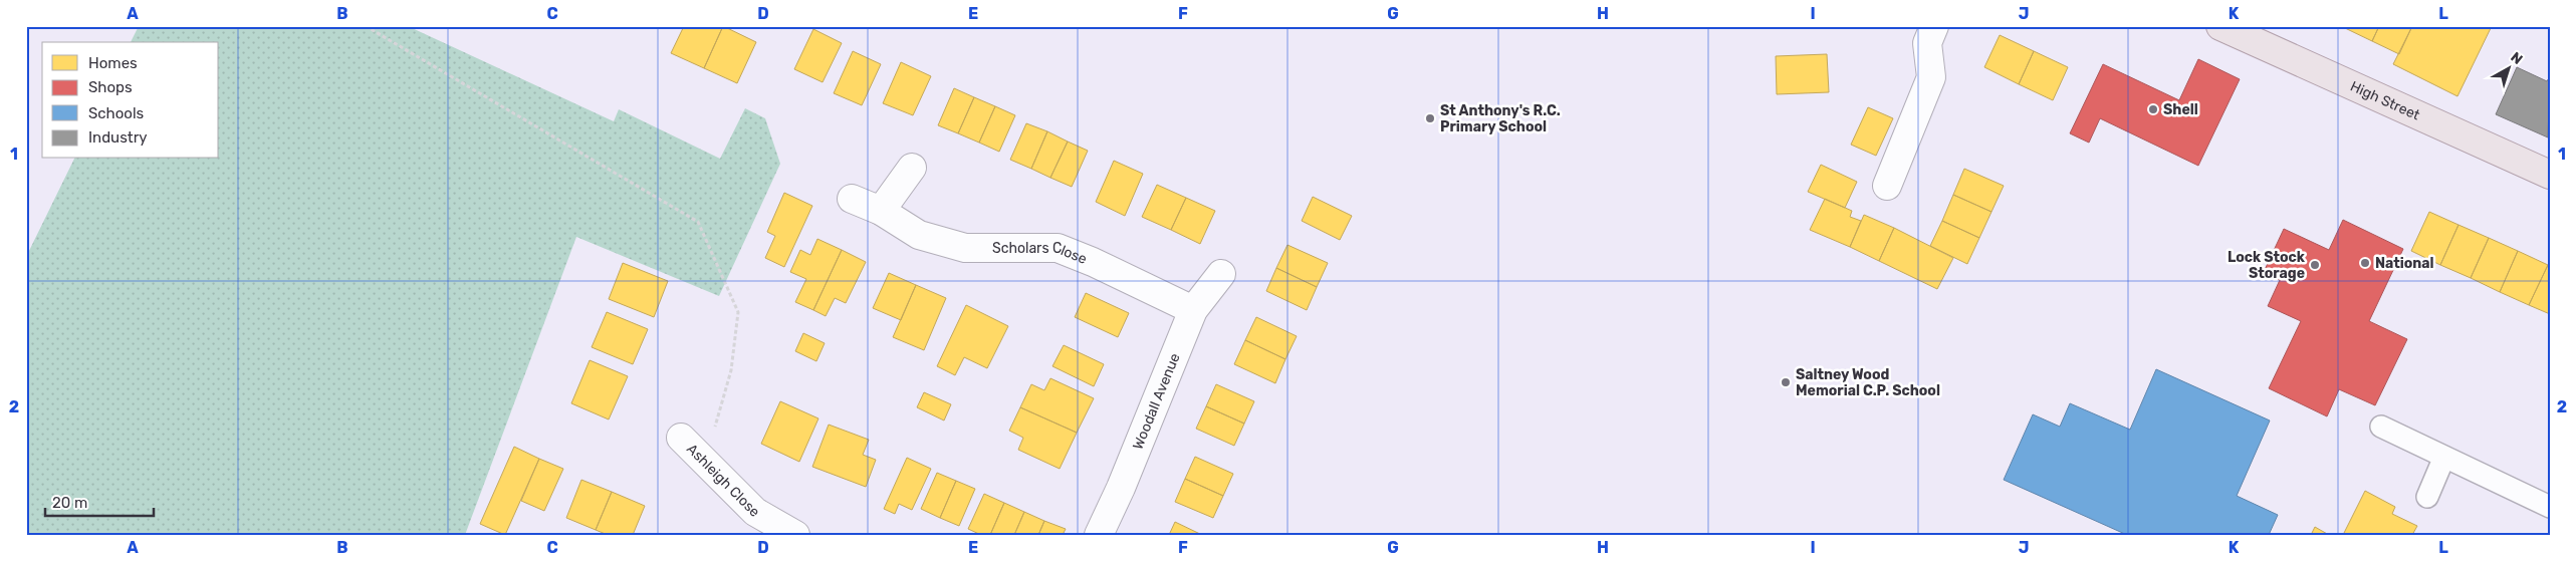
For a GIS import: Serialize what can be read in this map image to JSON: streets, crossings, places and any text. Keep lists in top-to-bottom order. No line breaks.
{"streets":{"main road":["High Street"],"street":["Scholars Close","Woodall Avenue","Ashleigh Close"]},"crossings":[["Scholars Close","Woodall Avenue"]],"places":["Shell","St Anthony's R.C. Primary School","National","Lock Stock Storage","Saltney Wood Memorial C.P. School"],"legend":["Homes","Shops","Schools","Industry"],"scale_bar":"20 m","north":"top right","grid":{"columns":["A","B","C","D","E","F","G","H","I","J","K","L"],"rows":["1","2"]}}
